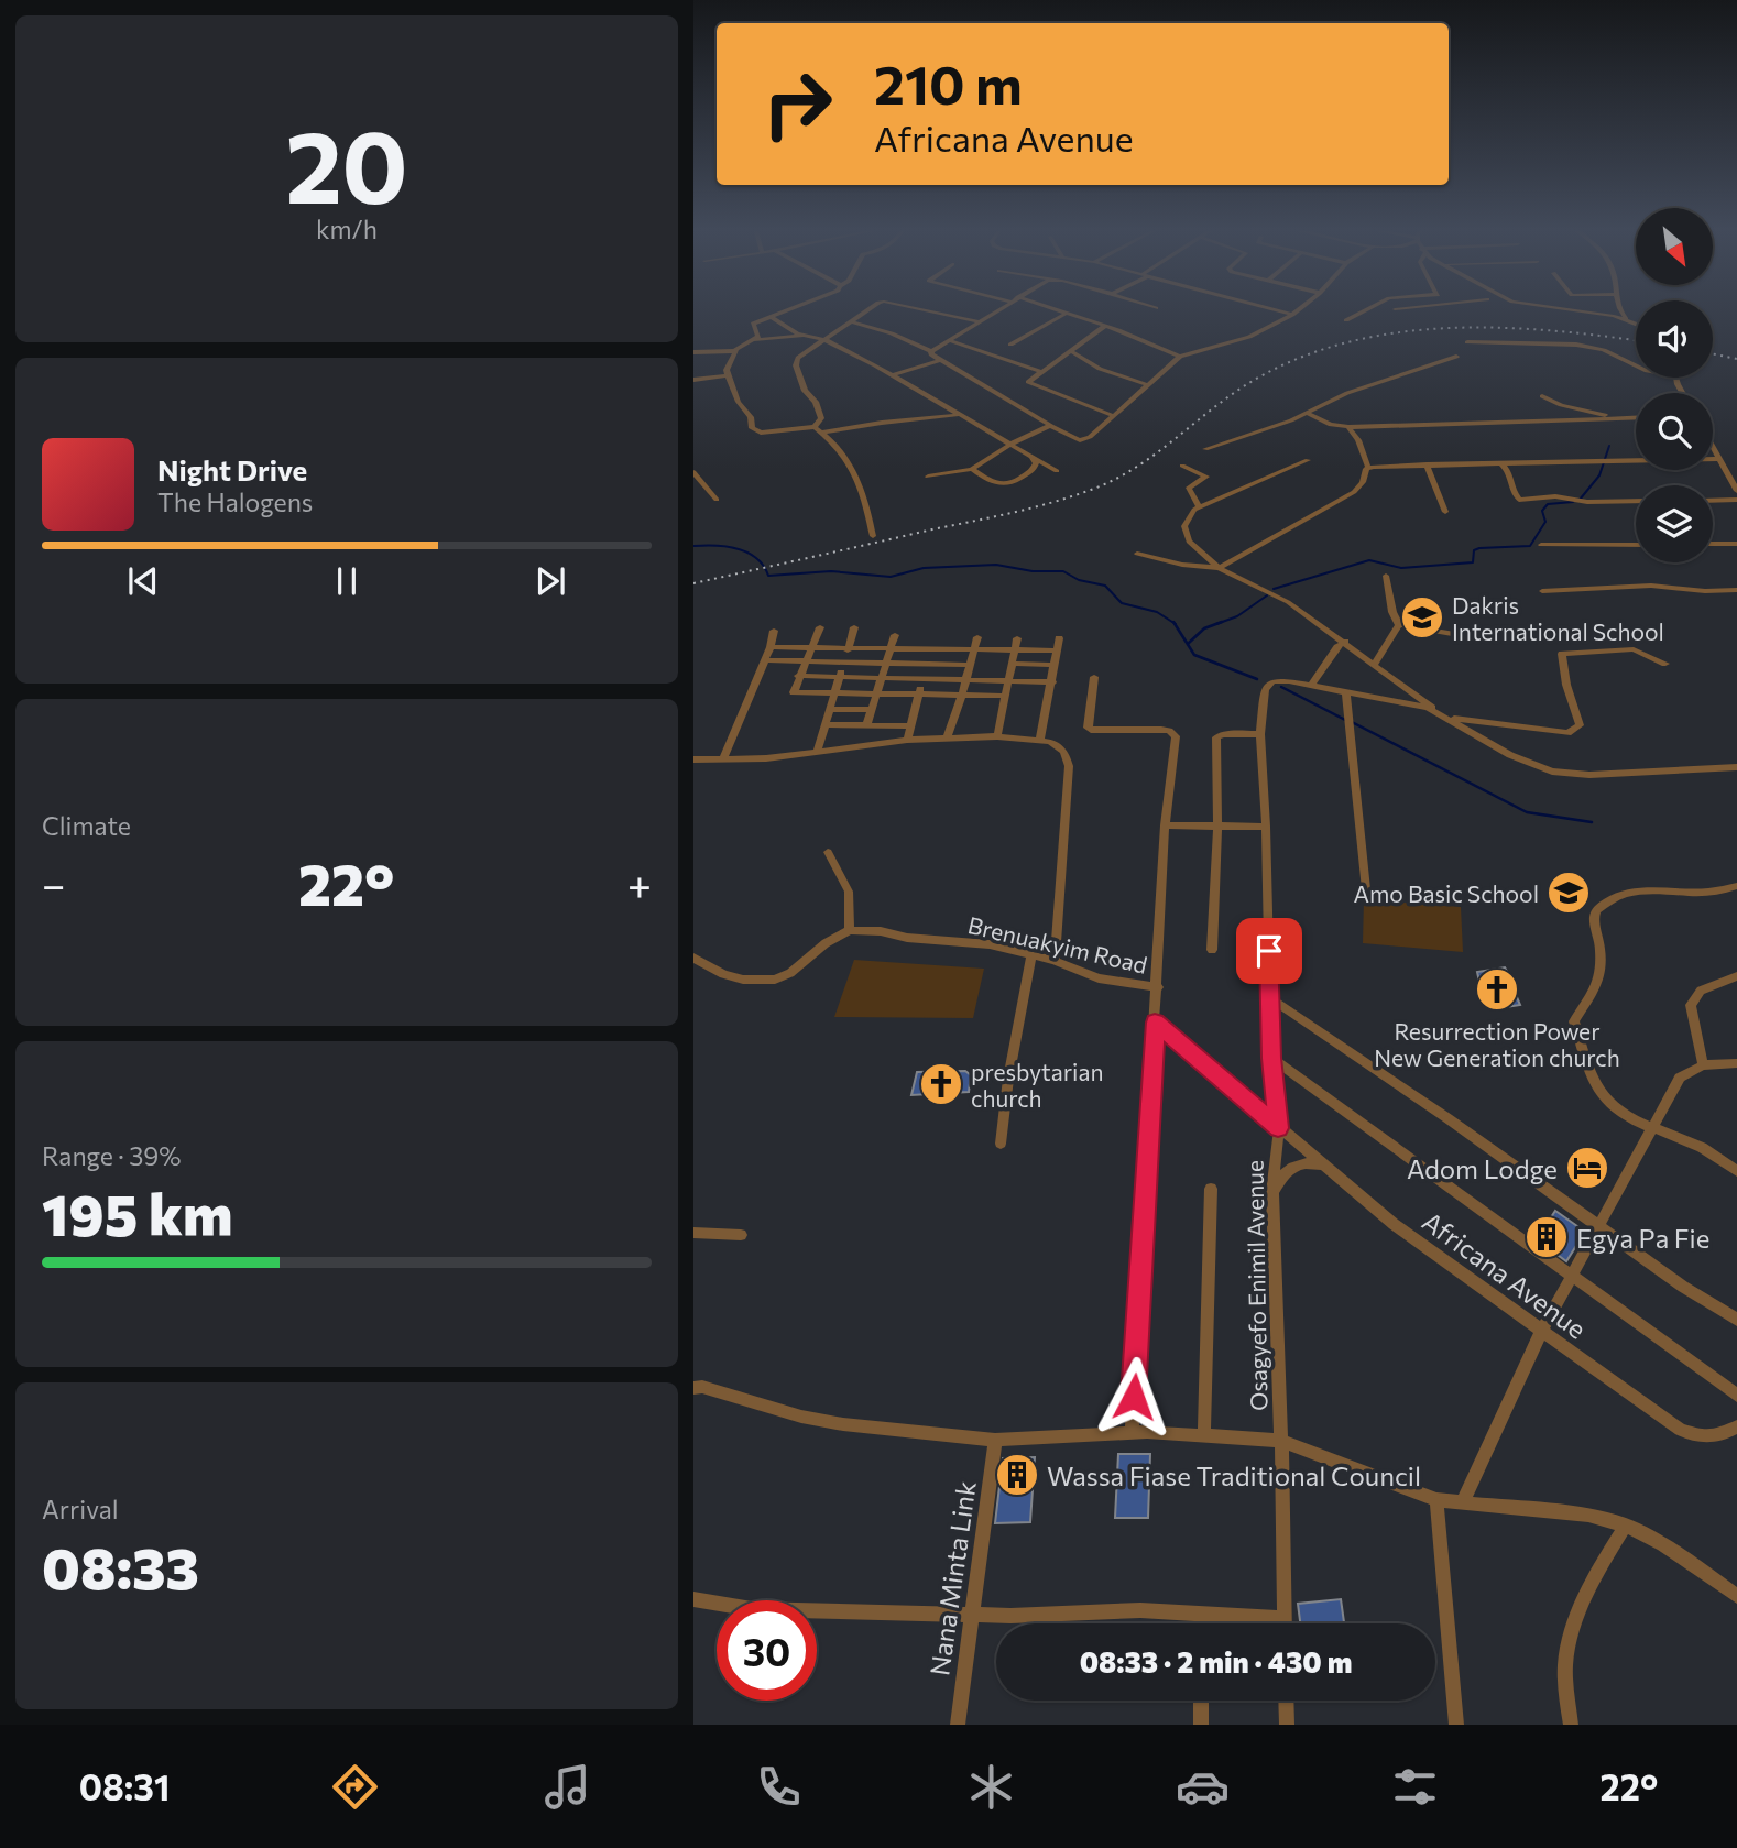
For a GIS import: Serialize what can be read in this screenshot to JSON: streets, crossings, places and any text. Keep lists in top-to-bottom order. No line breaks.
{"streets":{"street":["Brenuakyim Road","Africana Avenue","Osagyefo Enimil Avenue","Nana Minta Link"]},"crossings":[["Africana Avenue","Osagyefo Enimil Avenue"]],"places":{"school or university":["Dakris International School","Amo Basic School"],"church":["Resurrection Power New Generation church","presbytarian church"],"hotel":["Adom Lodge"],"building":["Egya Pa Fie","Wassa Fiase Traditional Council"]},"north":"bottom right","page":{"tile":[["20","km/h"],"Climate",["Range · 39%","195 km"],["Arrival","08:33"]],"turn":["210 m","Africana Avenue"],"song":["Night Drive","The Halogens"],"heat":["−","22°","+"],"limit":"30","trip":"08:33 · 2 min · 430 m","tabs":["08:31","22°"]}}
